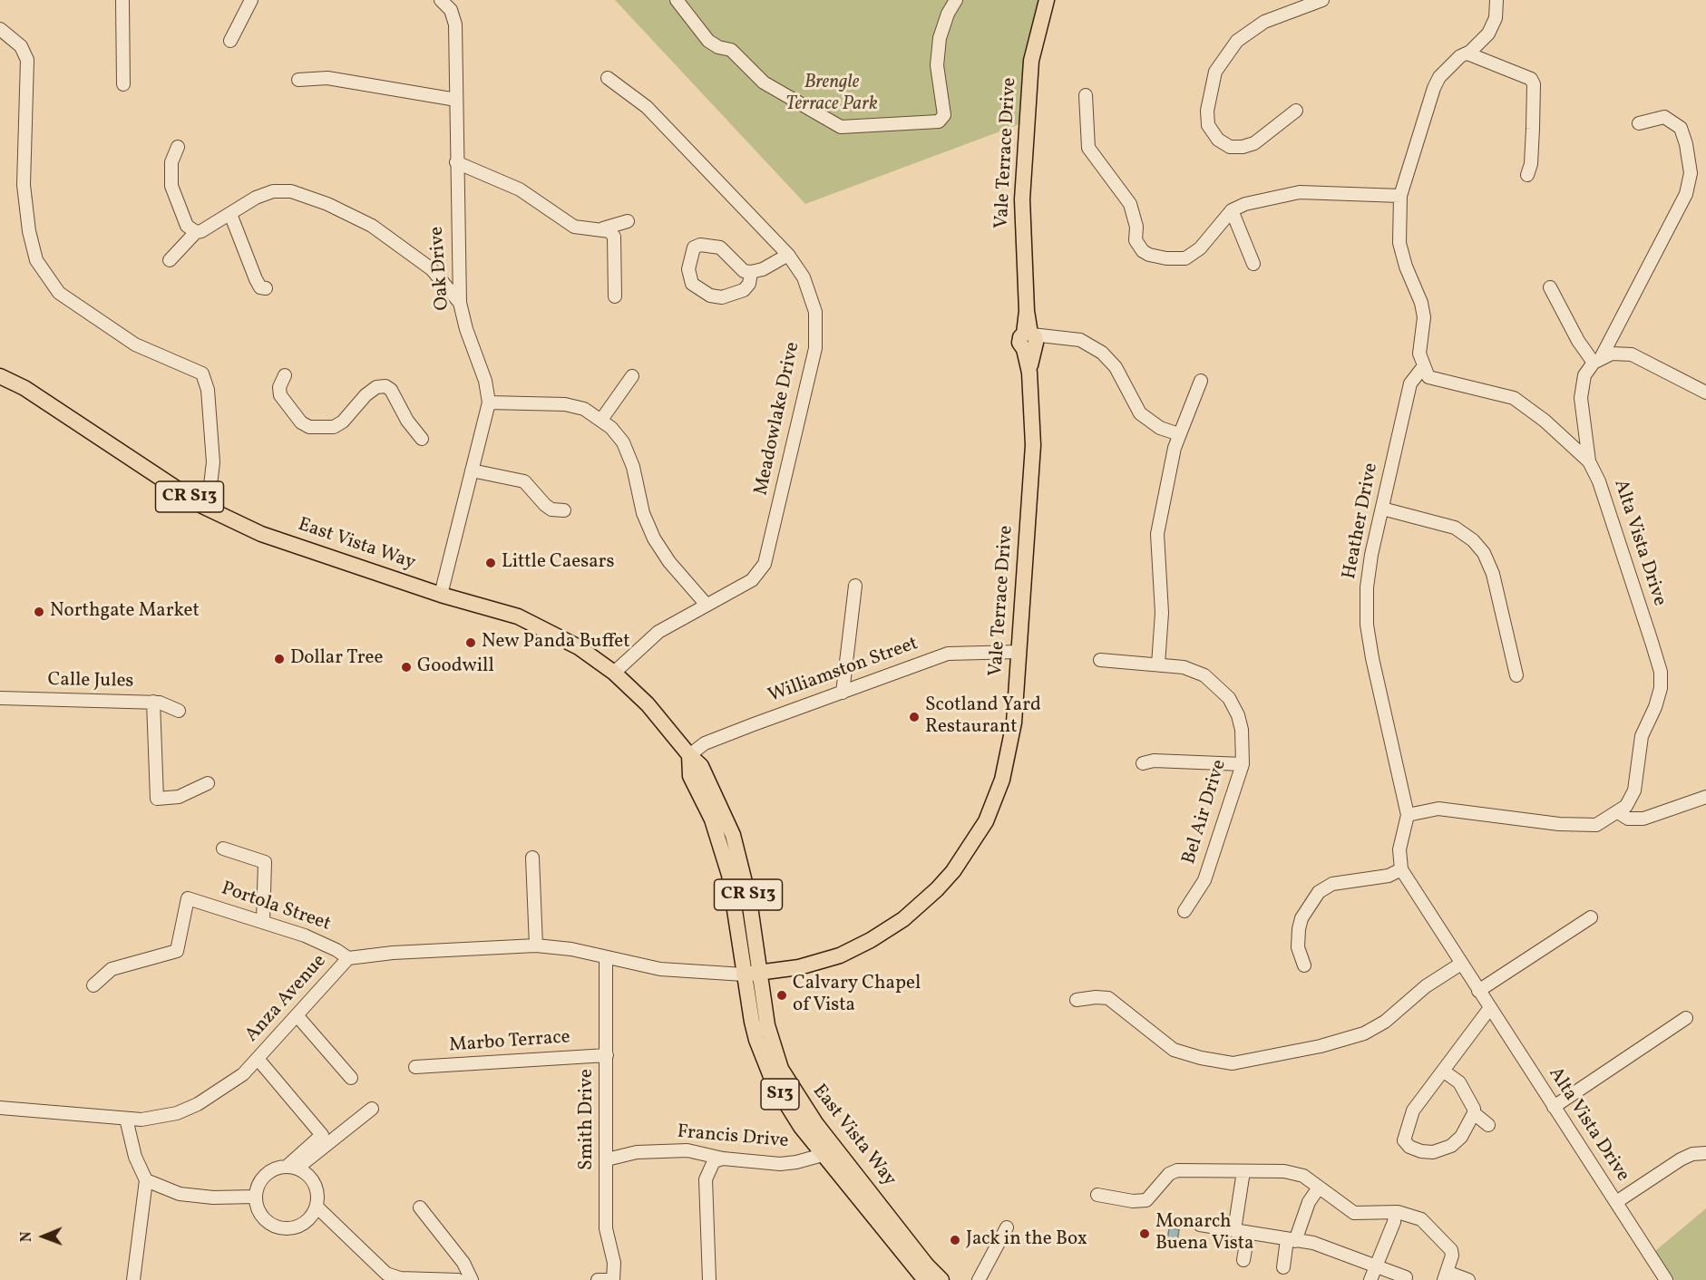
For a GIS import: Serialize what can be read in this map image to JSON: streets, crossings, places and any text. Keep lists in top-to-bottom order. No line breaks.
{"streets":{"main road":["Vale Terrace Drive","CR S13","East Vista Way","S13"],"street":["Oak Drive","Meadowlake Drive","Heather Drive","Alta Vista Drive","Williamston Street","Calle Jules","Bel Air Drive","Portola Street","Anza Avenue","Marbo Terrace","Smith Drive","Francis Drive"]},"crossings":[["Vale Terrace Drive","CR S13"],["Vale Terrace Drive","East Vista Way"],["Vale Terrace Drive","Williamston Street"],["Vale Terrace Drive","Anza Avenue"],["Oak Drive","East Vista Way"],["Meadowlake Drive","East Vista Way"],["CR S13","East Vista Way"],["CR S13","Williamston Street"],["CR S13","Anza Avenue"],["Heather Drive","Alta Vista Drive"],["East Vista Way","Williamston Street"],["East Vista Way","Anza Avenue"],["East Vista Way","Francis Drive"],["Portola Street","Anza Avenue"],["Anza Avenue","Smith Drive"],["Marbo Terrace","Smith Drive"],["Smith Drive","Francis Drive"]],"parks":["Brengle Terrace Park"],"places":["Little Caesars","Northgate Market","New Panda Buffet","Dollar Tree","Goodwill","Scotland Yard Restaurant","Calvary Chapel of Vista","Monarch Buena Vista","Jack in the Box"],"north":"left"}
